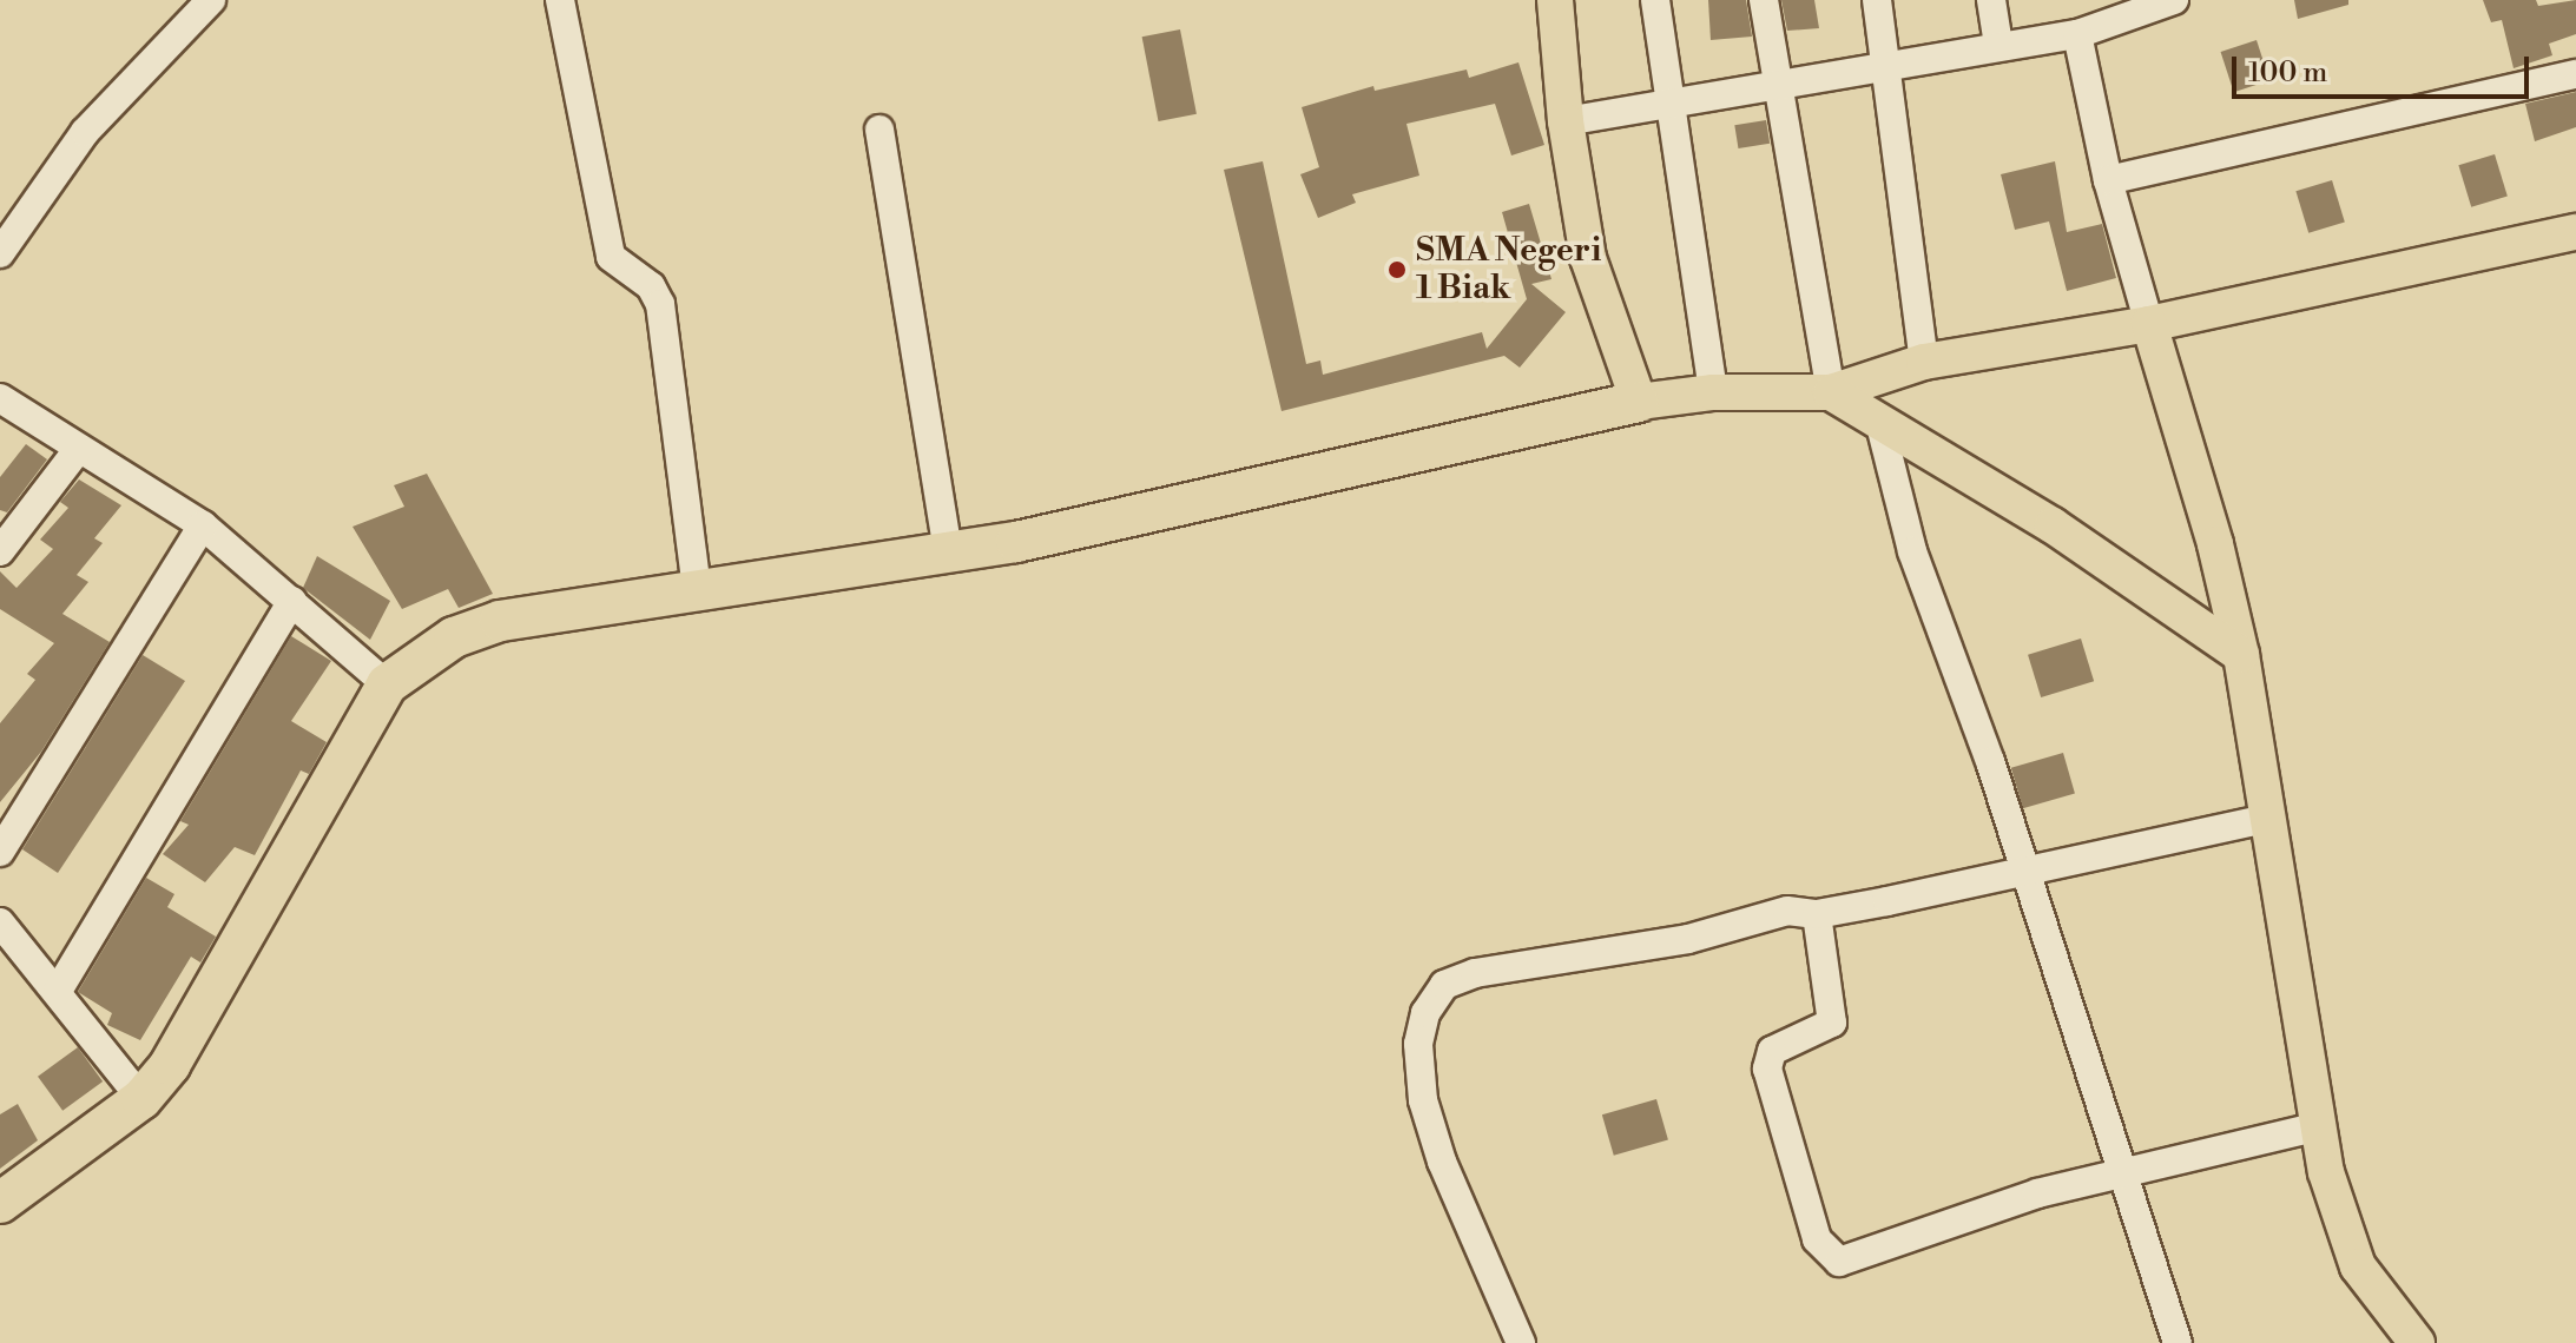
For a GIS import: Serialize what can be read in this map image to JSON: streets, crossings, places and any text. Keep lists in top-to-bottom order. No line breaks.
{"places":["SMA Negeri 1 Biak"],"scale_bar":"100 m"}
